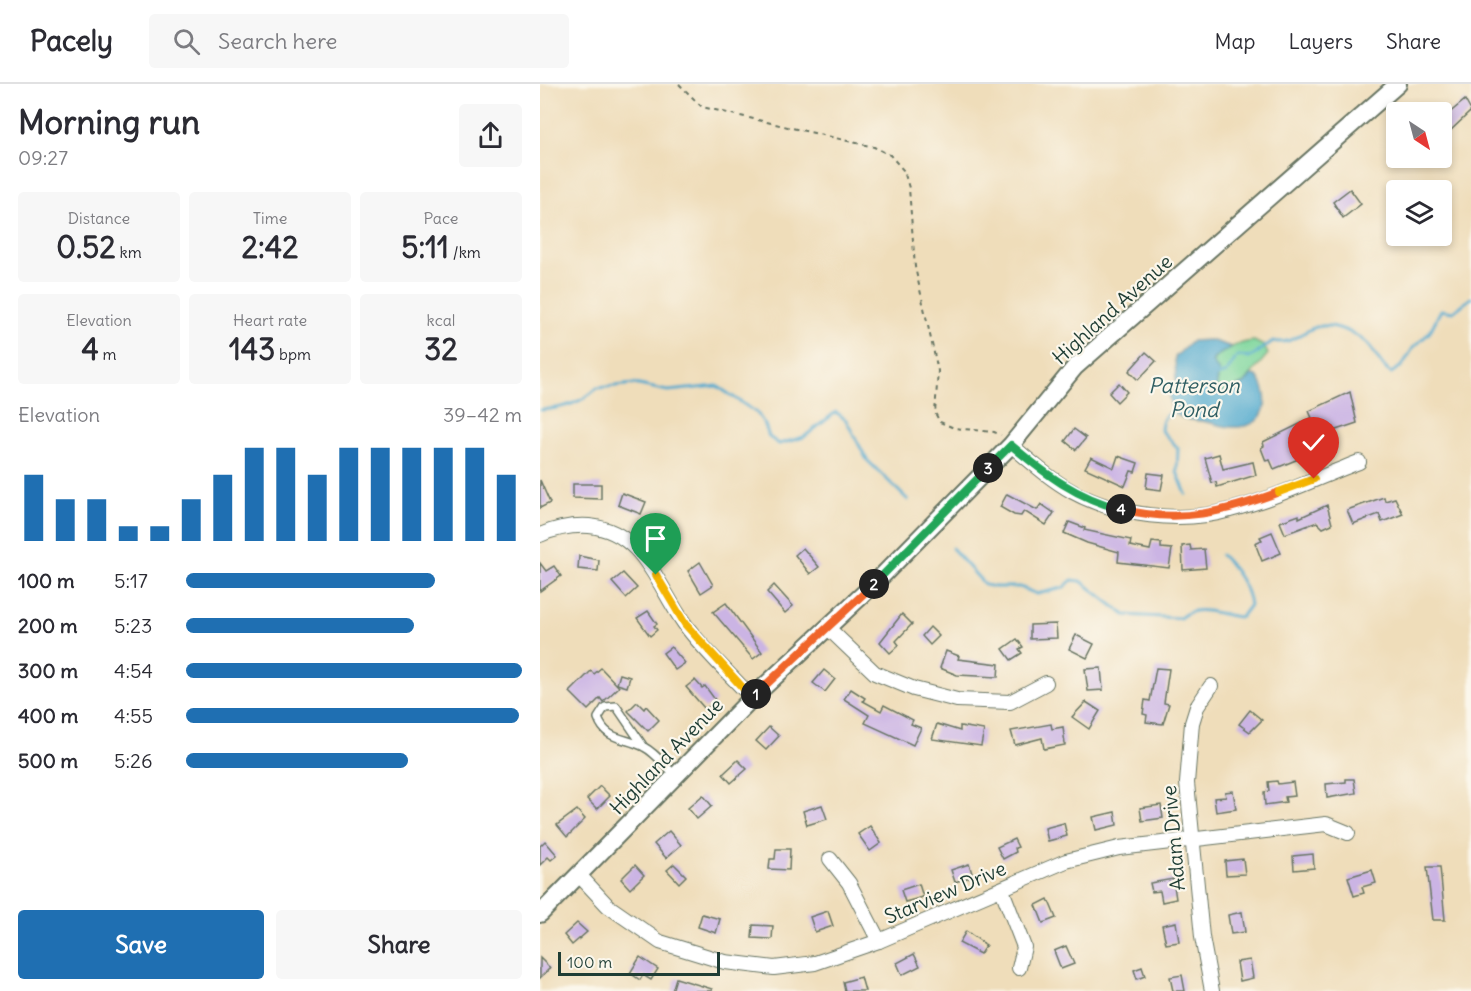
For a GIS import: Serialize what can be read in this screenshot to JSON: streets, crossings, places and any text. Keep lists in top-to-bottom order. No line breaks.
{"streets":{"street":["Highland Avenue","Adam Drive","Starview Drive"]},"crossings":[["Highland Avenue","Starview Drive"],["Adam Drive","Starview Drive"]],"water":["Patterson Pond"],"scale_bar":"100 m","north":"bottom right","page":{"header":"Pacely","search":"Search here","nav":["Map","Layers","Share"],"heading":["Morning run","09:27"],"stats":[["Distance","0.52 km"],["Time","2:42"],["Pace","5:11 /km"],["Elevation","4 m"],["Heart rate","143 bpm"],["kcal","32"]],"chart":["Elevation","39–42 m"],"pins":["3","4","2","1"],"list":[{"name":"100 m","note":"5:17"},{"name":"200 m","note":"5:23"},{"name":"300 m","note":"4:54"},{"name":"400 m","note":"4:55"},{"name":"500 m","note":"5:26"}],"buttons":["Save","Share"],"scale":"100 m"}}
